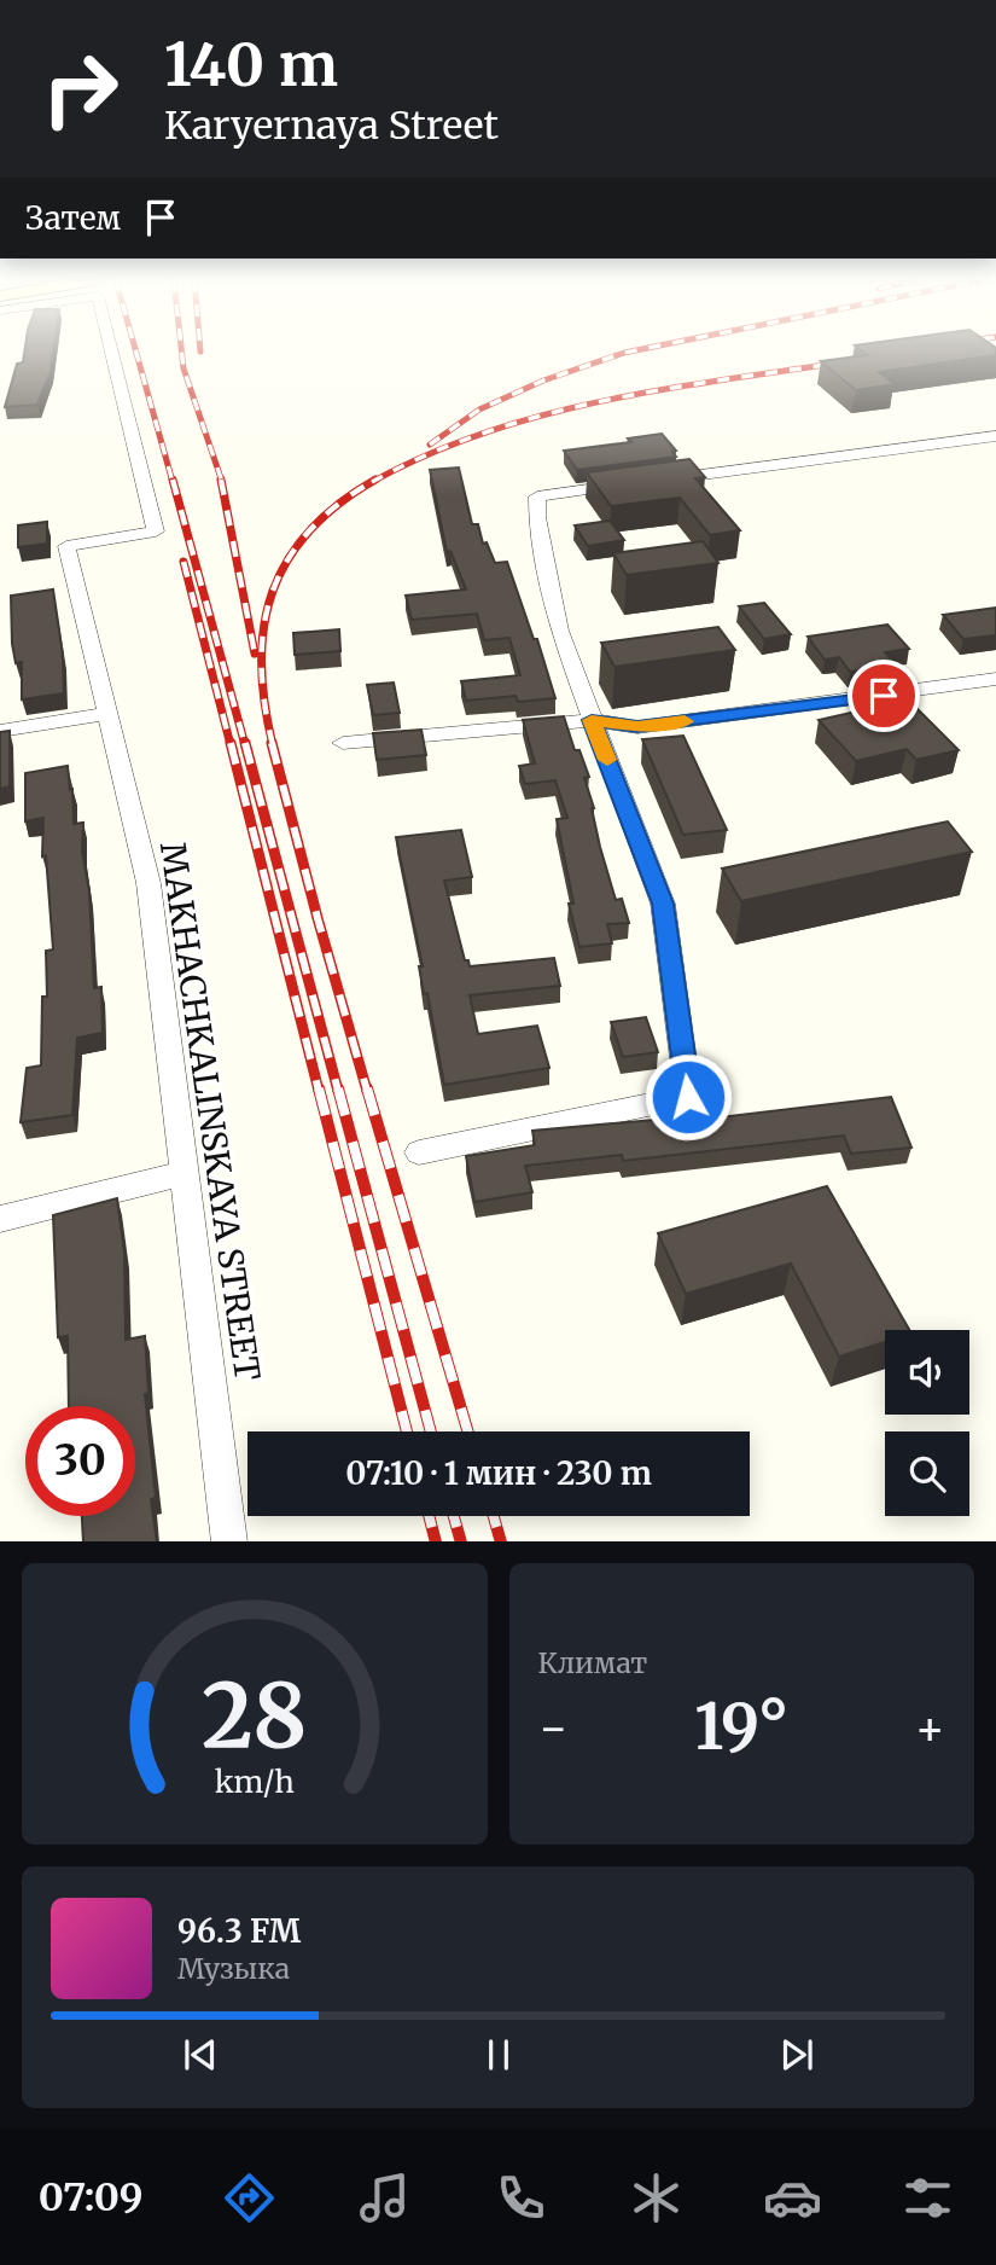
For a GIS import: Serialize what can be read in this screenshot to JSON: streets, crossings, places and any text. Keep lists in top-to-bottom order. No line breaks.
{"streets":{"street":["MAKHACHKALINSKAYA STREET"]},"page":{"turn":["140 m","Karyernaya Street"],"then":"Затем","limit":"30","trip":"07:10 · 1 мин · 230 m","tile":"Климат","heat":["−","19°","+"],"song":["96.3 FM","Музыка"],"tabs":"07:09","gauge":["28","km/h"]}}
